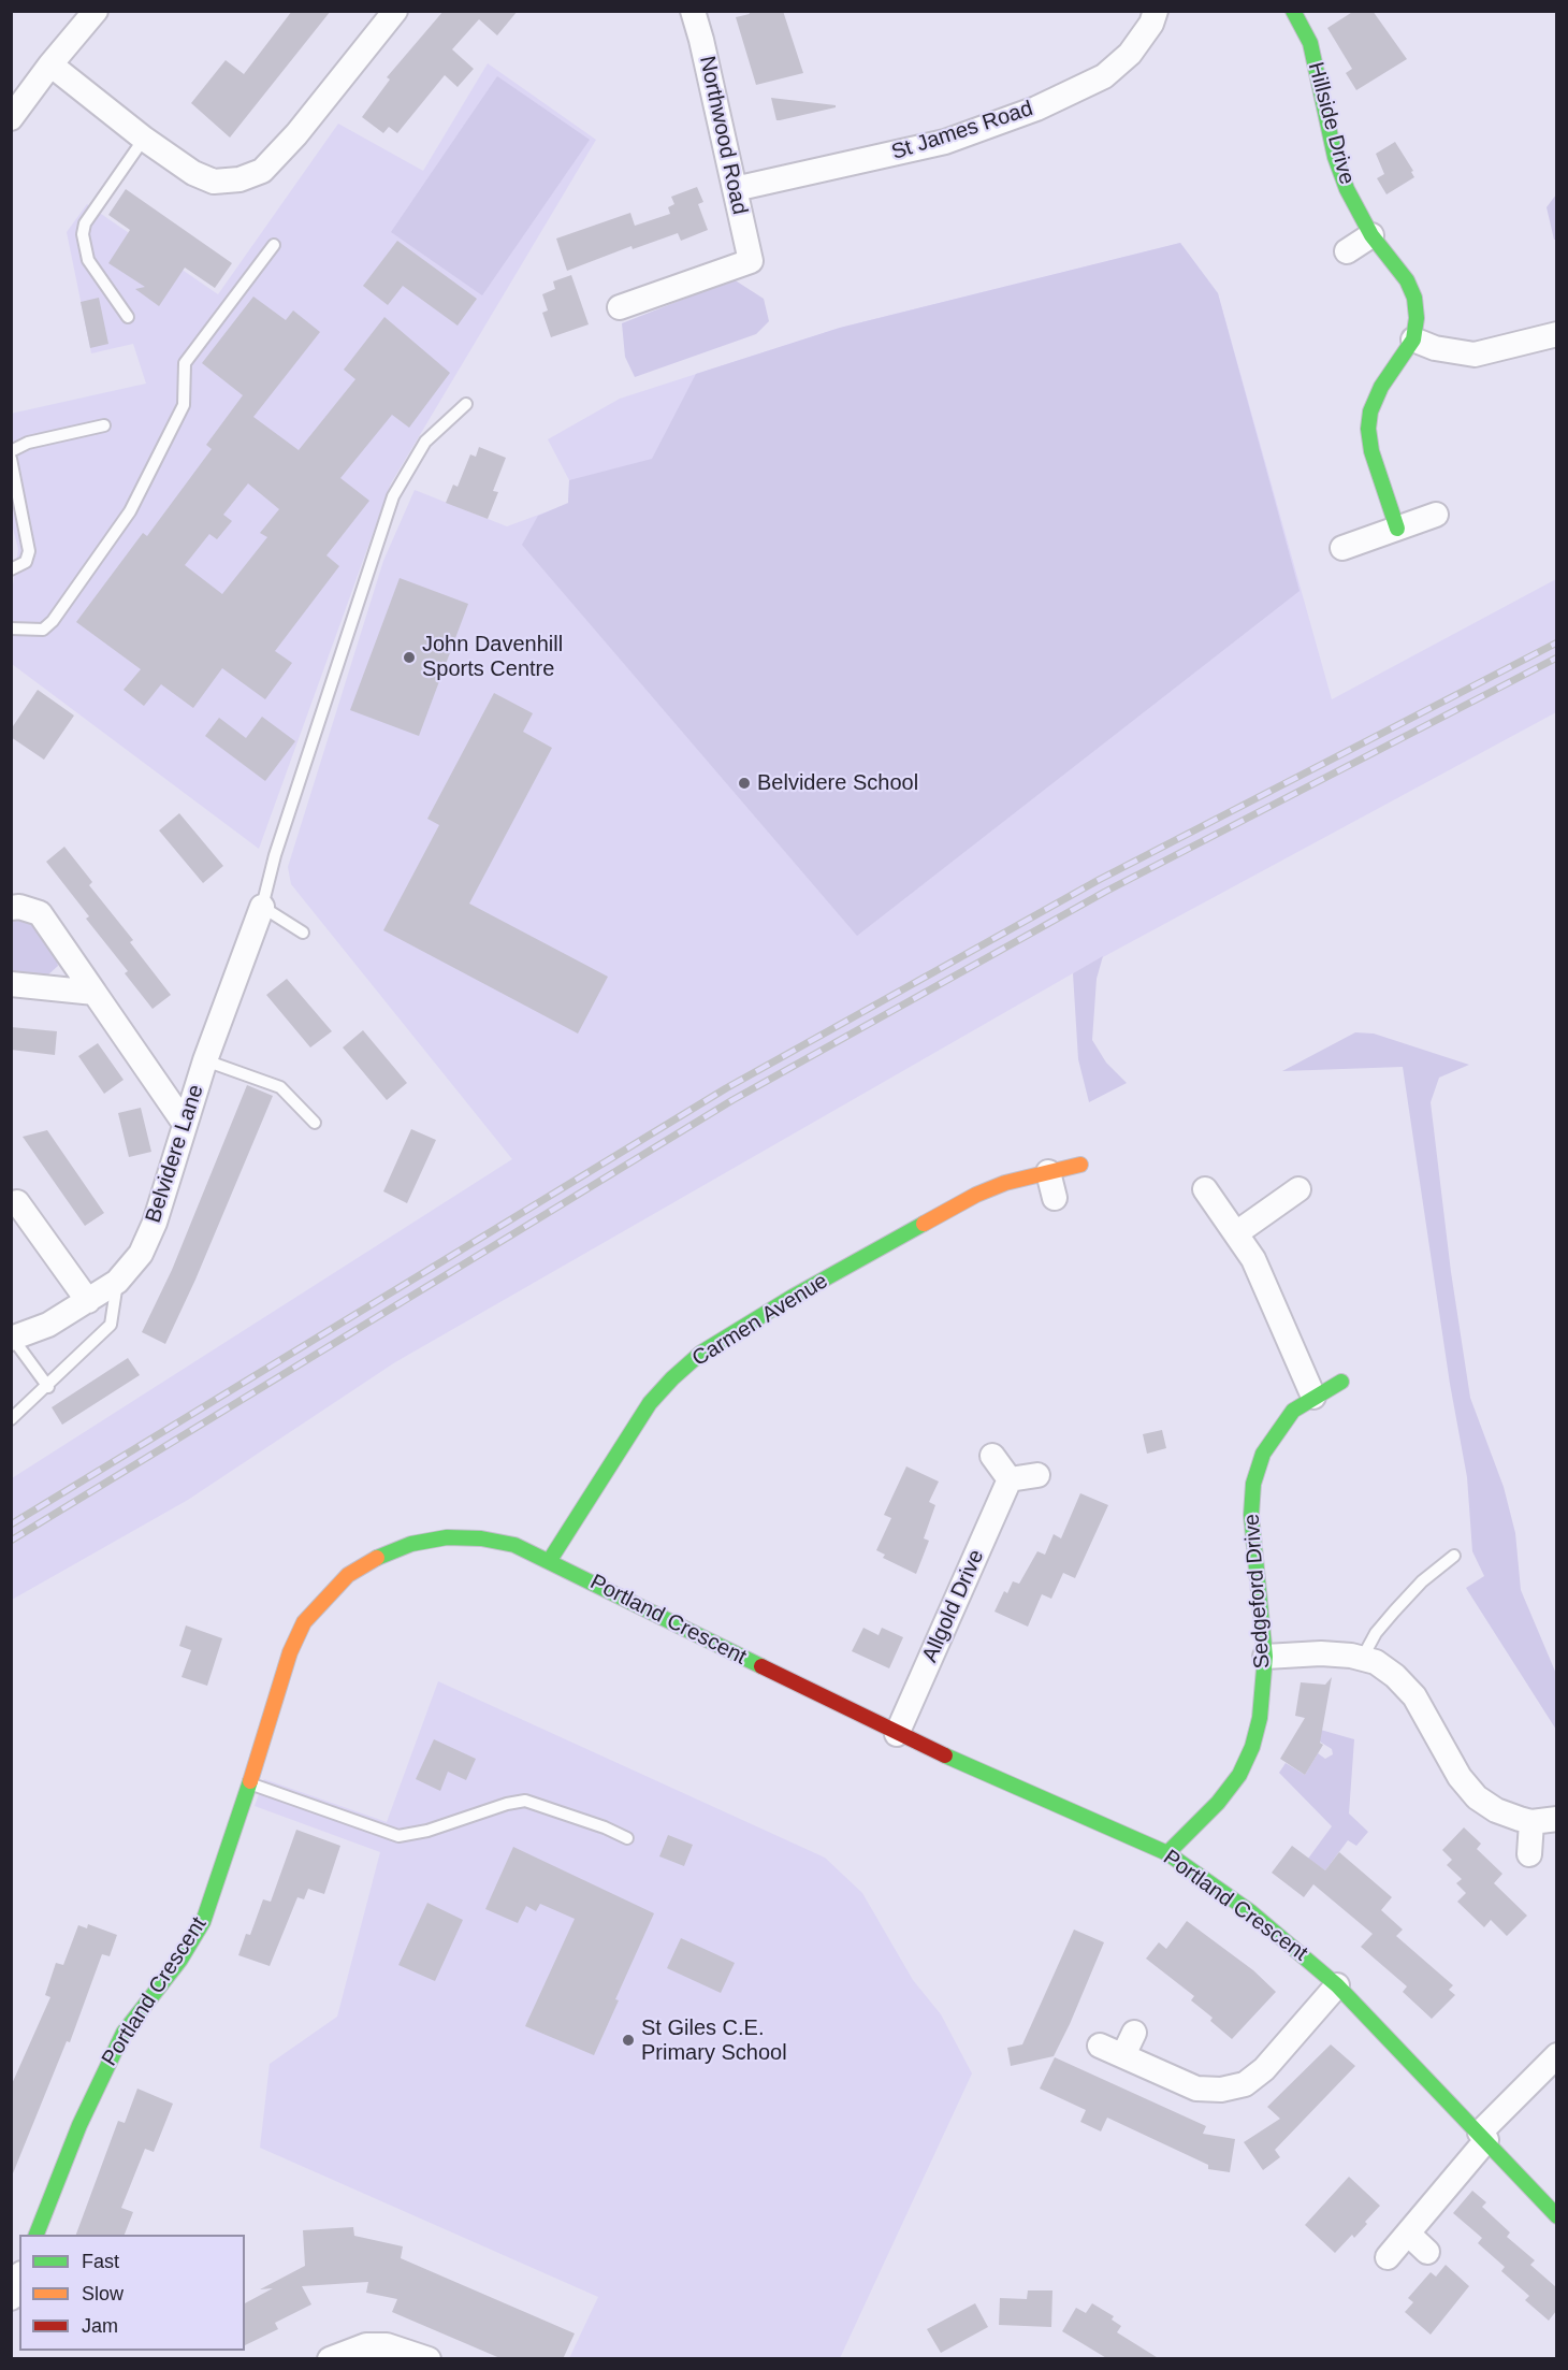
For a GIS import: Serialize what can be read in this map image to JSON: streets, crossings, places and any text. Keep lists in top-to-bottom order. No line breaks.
{"streets":{"street":["Hillside Drive","St James Road","Northwood Road","Belvidere Lane","Carmen Avenue","Sedgeford Drive","Allgold Drive","Portland Crescent"]},"crossings":[["St James Road","Northwood Road"],["Carmen Avenue","Portland Crescent"],["Sedgeford Drive","Portland Crescent"],["Allgold Drive","Portland Crescent"]],"places":["John Davenhill Sports Centre","Belvidere School","St Giles C.E. Primary School"],"legend":["Fast","Slow","Jam"]}
